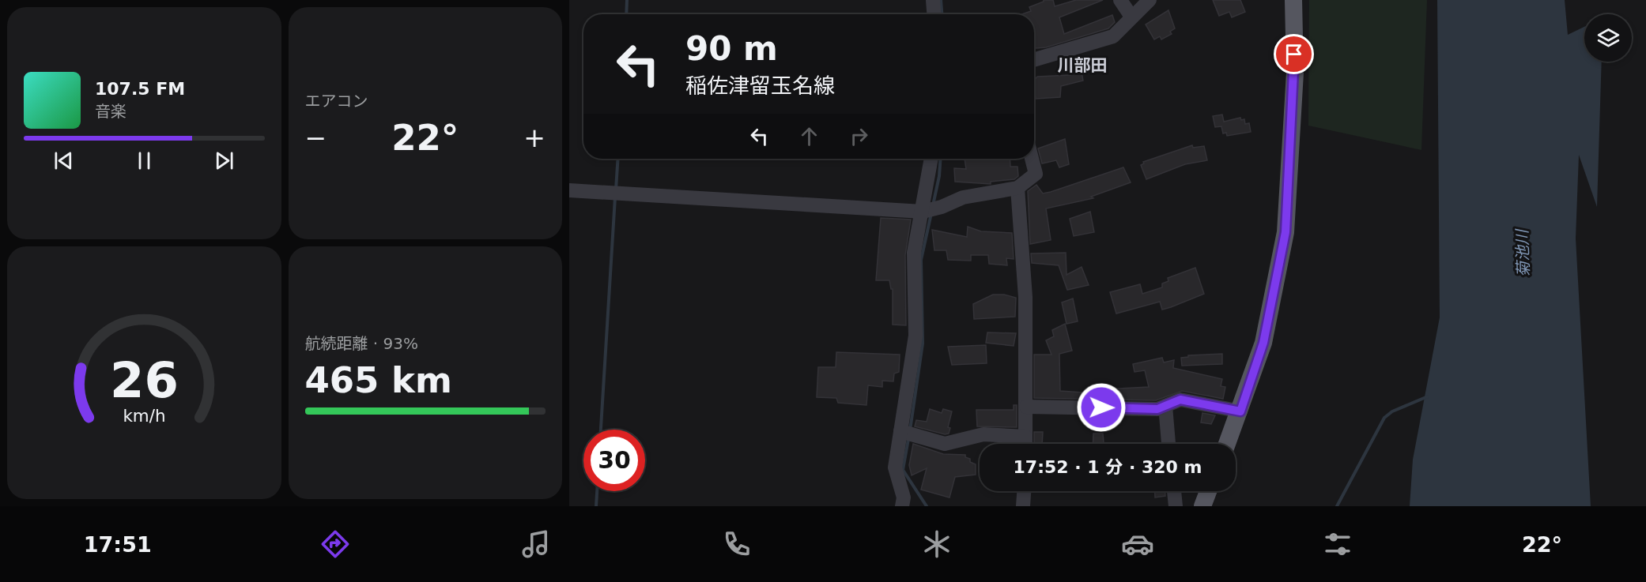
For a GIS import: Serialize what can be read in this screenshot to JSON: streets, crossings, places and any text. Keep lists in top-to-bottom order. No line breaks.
{"districts":["川部田"],"water":["菊池川"],"page":{"tile":["エアコン",["航続距離 · 93%","465 km"]],"turn":["90 m","稲佐津留玉名線"],"song":["107.5 FM","音楽"],"heat":["−","22°","+"],"limit":"30","trip":"17:52 · 1 分 · 320 m","tabs":["17:51","22°"],"gauge":["26","km/h"]}}
